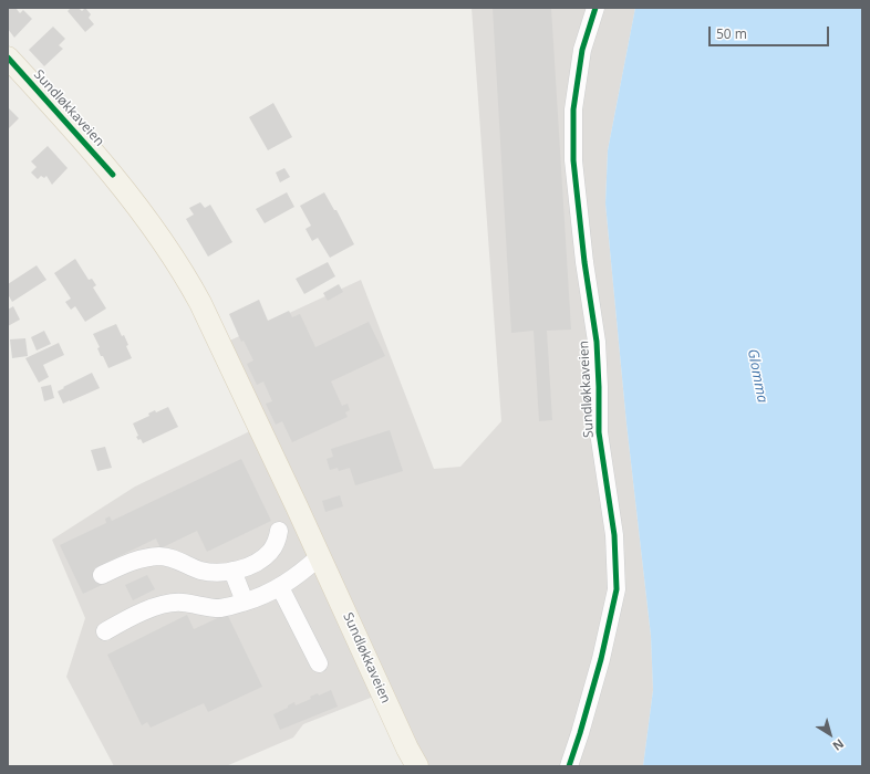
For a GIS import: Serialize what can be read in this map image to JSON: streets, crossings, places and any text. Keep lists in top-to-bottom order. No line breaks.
{"streets":{"main road":["Sundløkkaveien"]},"water":["Glomma"],"scale_bar":"50 m","north":"bottom right"}
